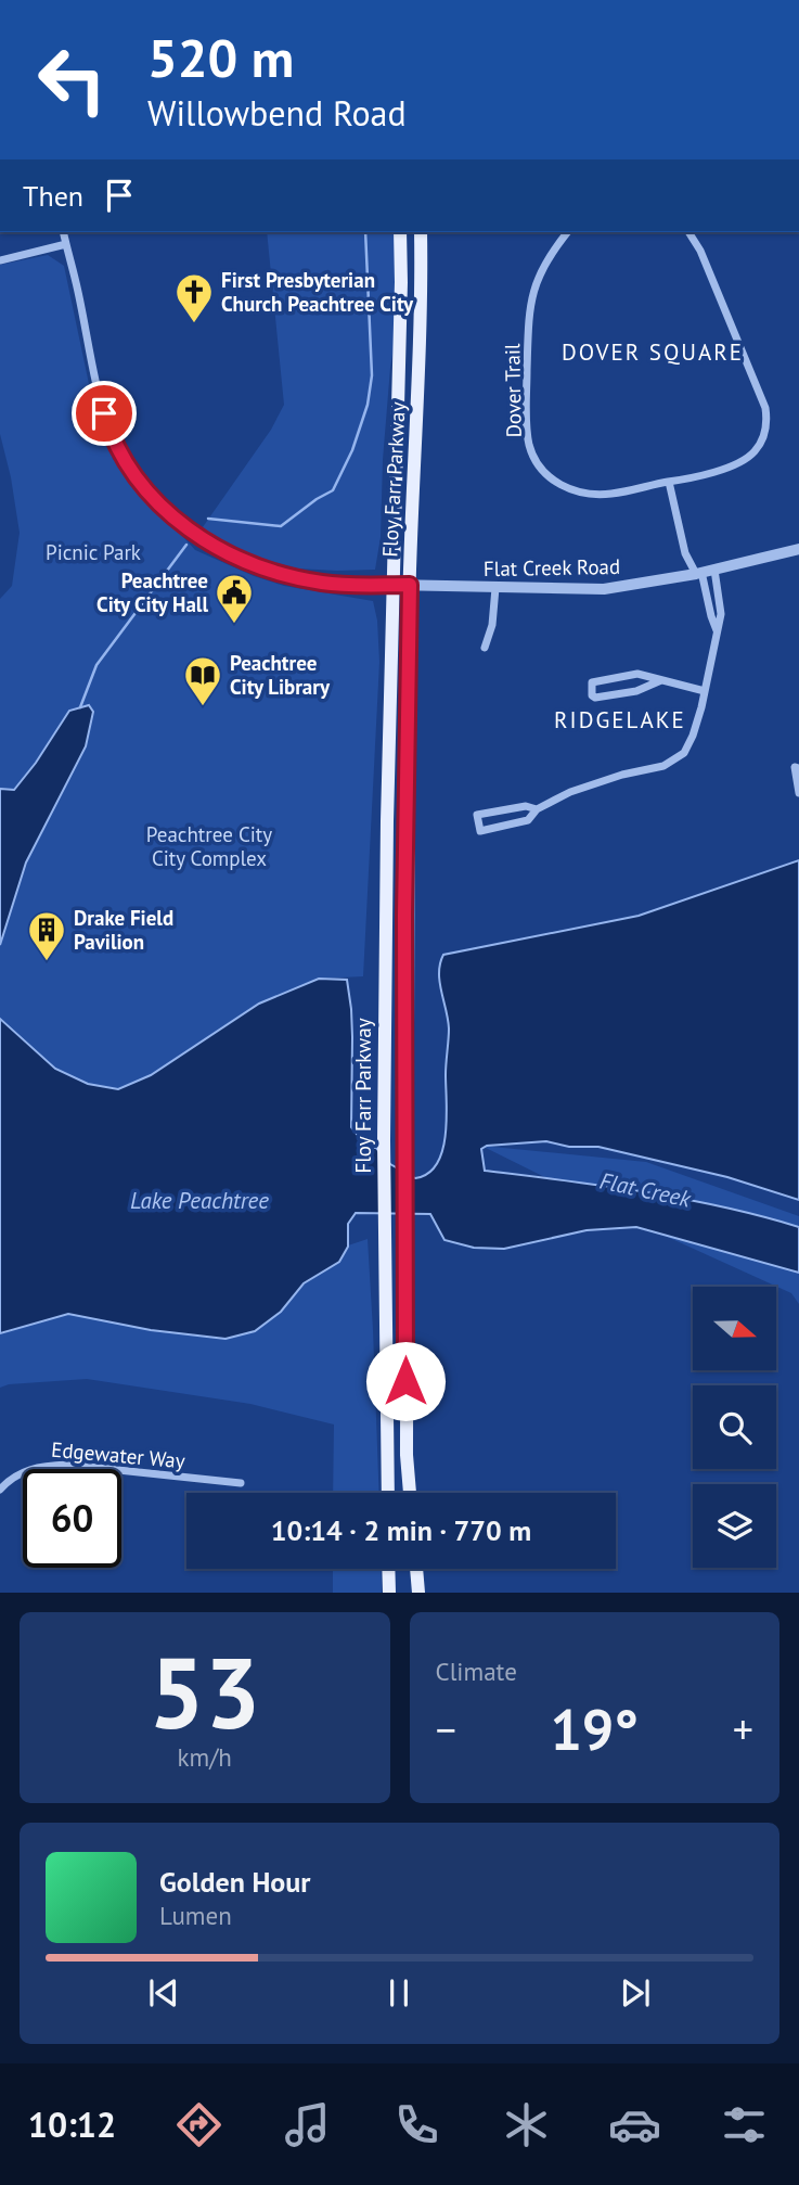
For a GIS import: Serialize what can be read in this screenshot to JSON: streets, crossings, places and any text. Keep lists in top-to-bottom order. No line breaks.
{"streets":{"main road":["Floy Farr Parkway"],"street":["Dover Trail","Flat Creek Road","Edgewater Way"]},"crossings":[["Floy Farr Parkway","Flat Creek Road"]],"districts":["DOVER SQUARE","RIDGELAKE"],"water":["Flat Creek","Lake Peachtree"],"parks":["Picnic Park","Peachtree City City Complex"],"places":{"church":["First Presbyterian Church Peachtree City"],"public building":["Peachtree City City Hall"],"library":["Peachtree City Library"],"building":["Drake Field Pavilion"]},"north":"right","page":{"turn":["520 m","Willowbend Road"],"then":"Then","limit":"60","trip":"10:14 · 2 min · 770 m","tile":[["53","km/h"],"Climate"],"heat":["−","19°","+"],"song":["Golden Hour","Lumen"],"tabs":"10:12"}}
